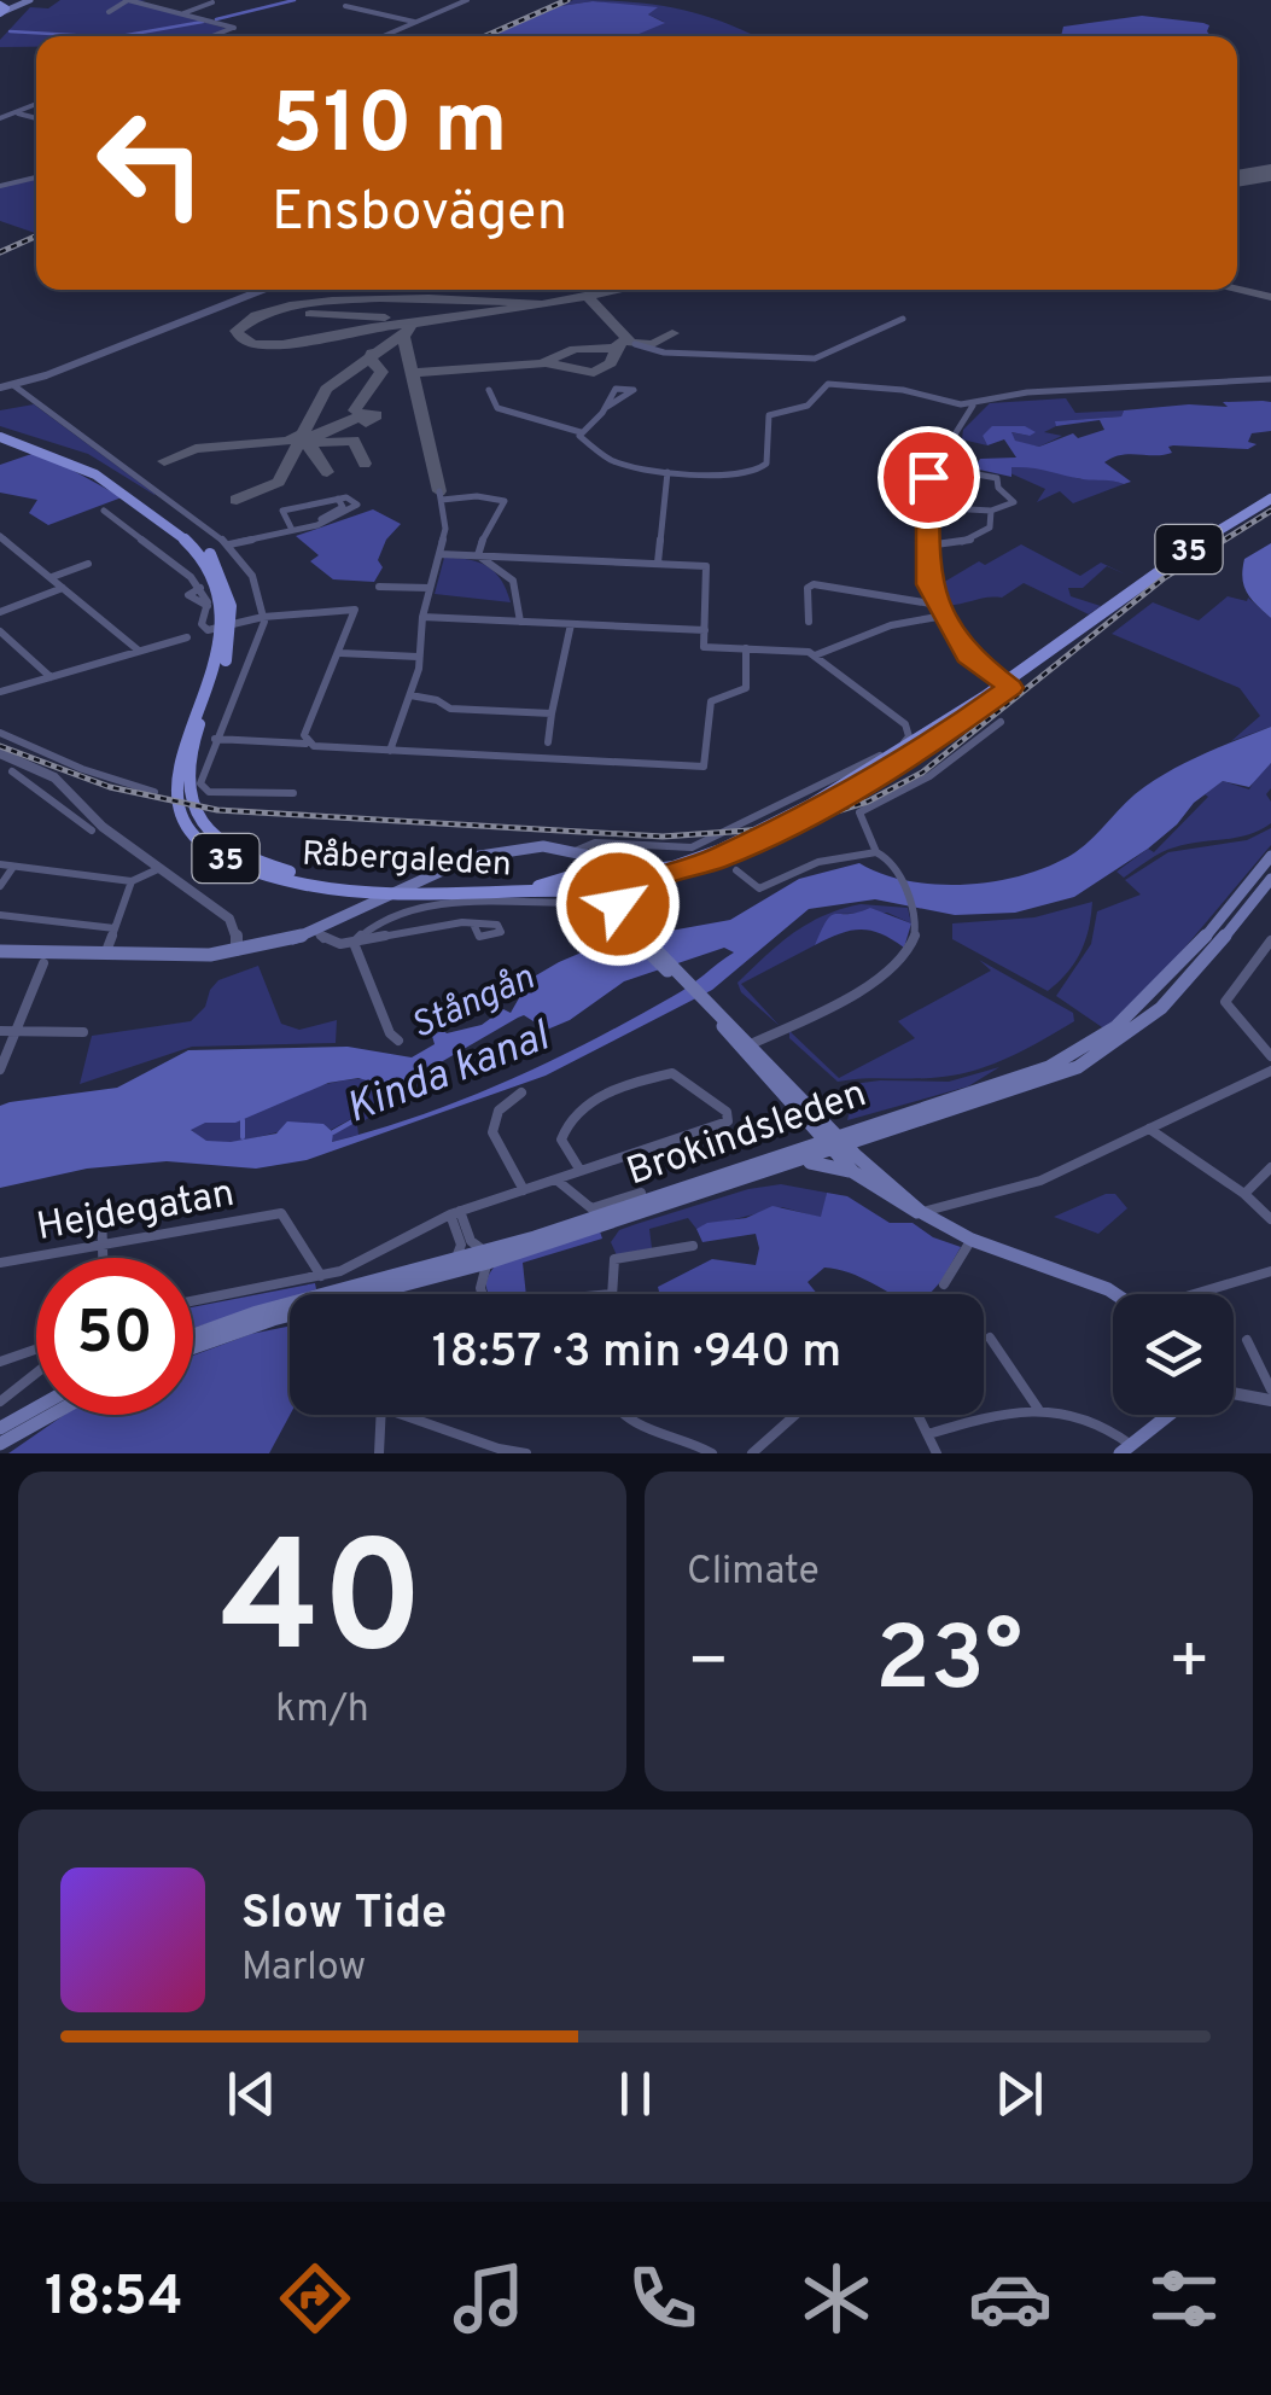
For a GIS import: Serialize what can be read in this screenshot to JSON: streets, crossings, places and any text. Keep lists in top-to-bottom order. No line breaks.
{"streets":{"main road":["35","Råbergaleden","Brokindsleden"],"street":["Hejdegatan"]},"crossings":[["35","Råbergaleden"]],"water":["Stångån","Kinda kanal"],"page":{"turn":["510 m","Ensbovägen"],"limit":"50","trip":"18:57 · 3 min · 940 m","tile":[["40","km/h"],"Climate"],"heat":["−","23°","+"],"song":["Slow Tide","Marlow"],"tabs":"18:54"}}
